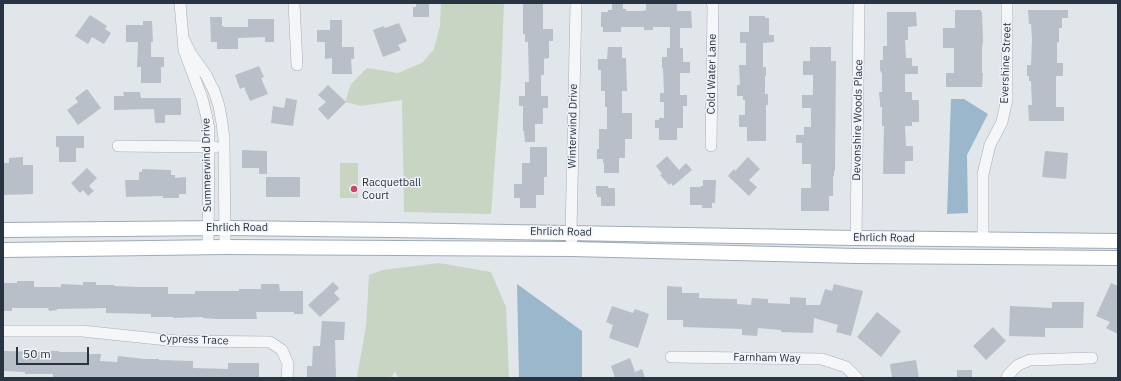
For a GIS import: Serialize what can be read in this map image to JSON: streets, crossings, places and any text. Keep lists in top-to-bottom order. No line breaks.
{"streets":{"main road":["Ehrlich Road"],"street":["Evershine Street","Cold Water Lane","Devonshire Woods Place","Winterwind Drive","Summerwind Drive","Cypress Trace","Farnham Way"]},"crossings":[["Evershine Street","Ehrlich Road"],["Devonshire Woods Place","Ehrlich Road"],["Winterwind Drive","Ehrlich Road"],["Summerwind Drive","Ehrlich Road"]],"places":["Racquetball Court"],"scale_bar":"50 m"}
